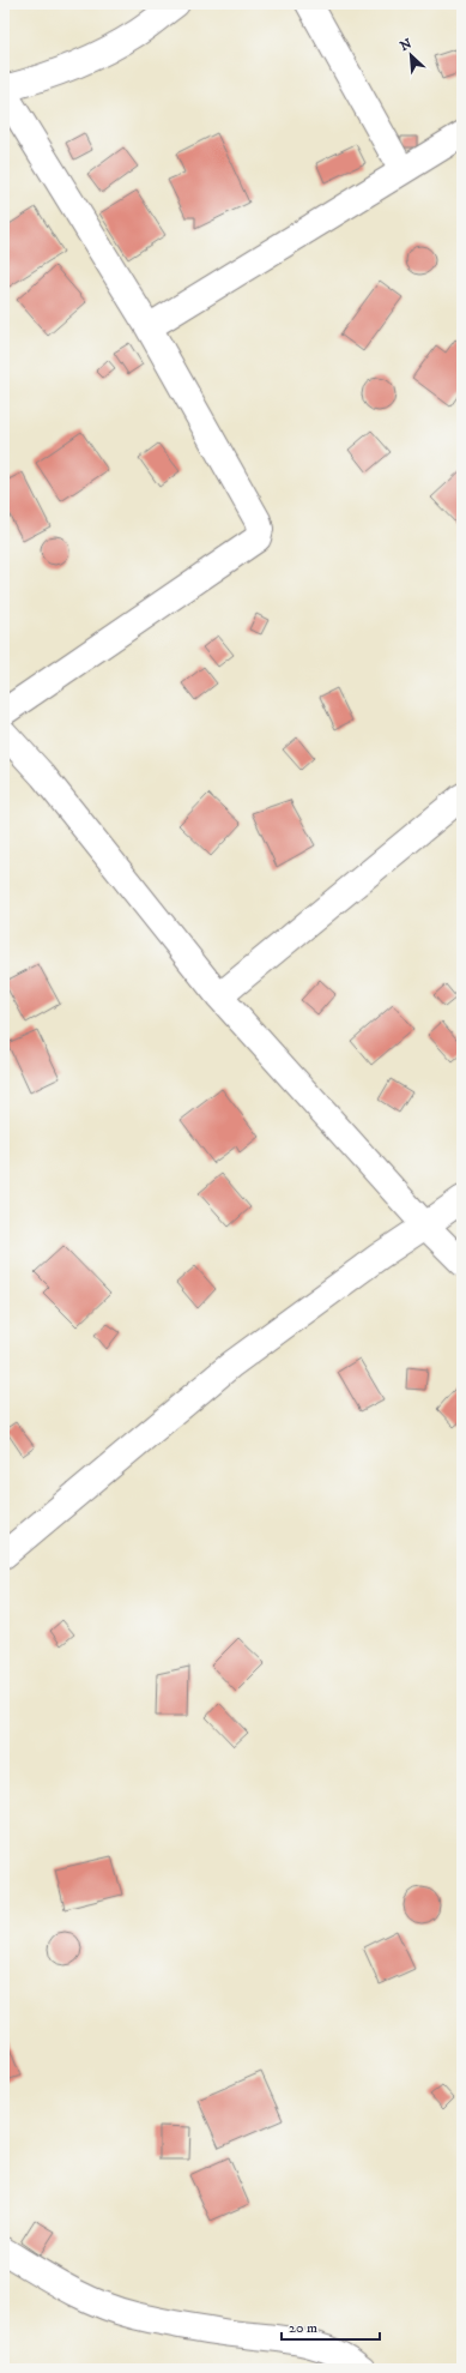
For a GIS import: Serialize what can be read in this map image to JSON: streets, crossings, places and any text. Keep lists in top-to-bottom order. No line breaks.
{"scale_bar":"20 m","north":"top left"}
